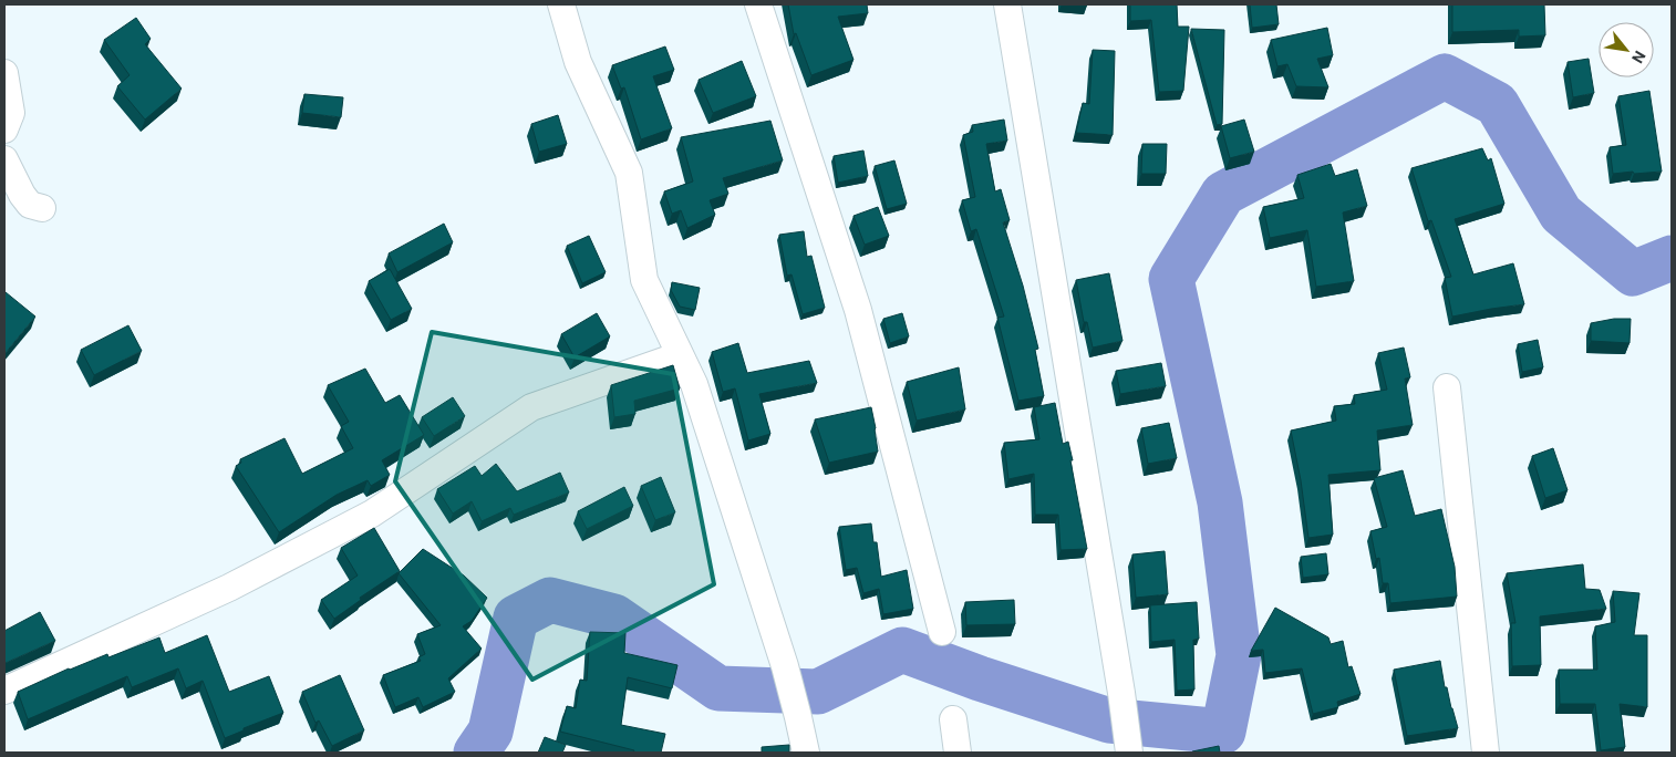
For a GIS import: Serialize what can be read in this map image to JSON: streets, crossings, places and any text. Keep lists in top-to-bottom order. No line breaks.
{"north":"bottom right"}
